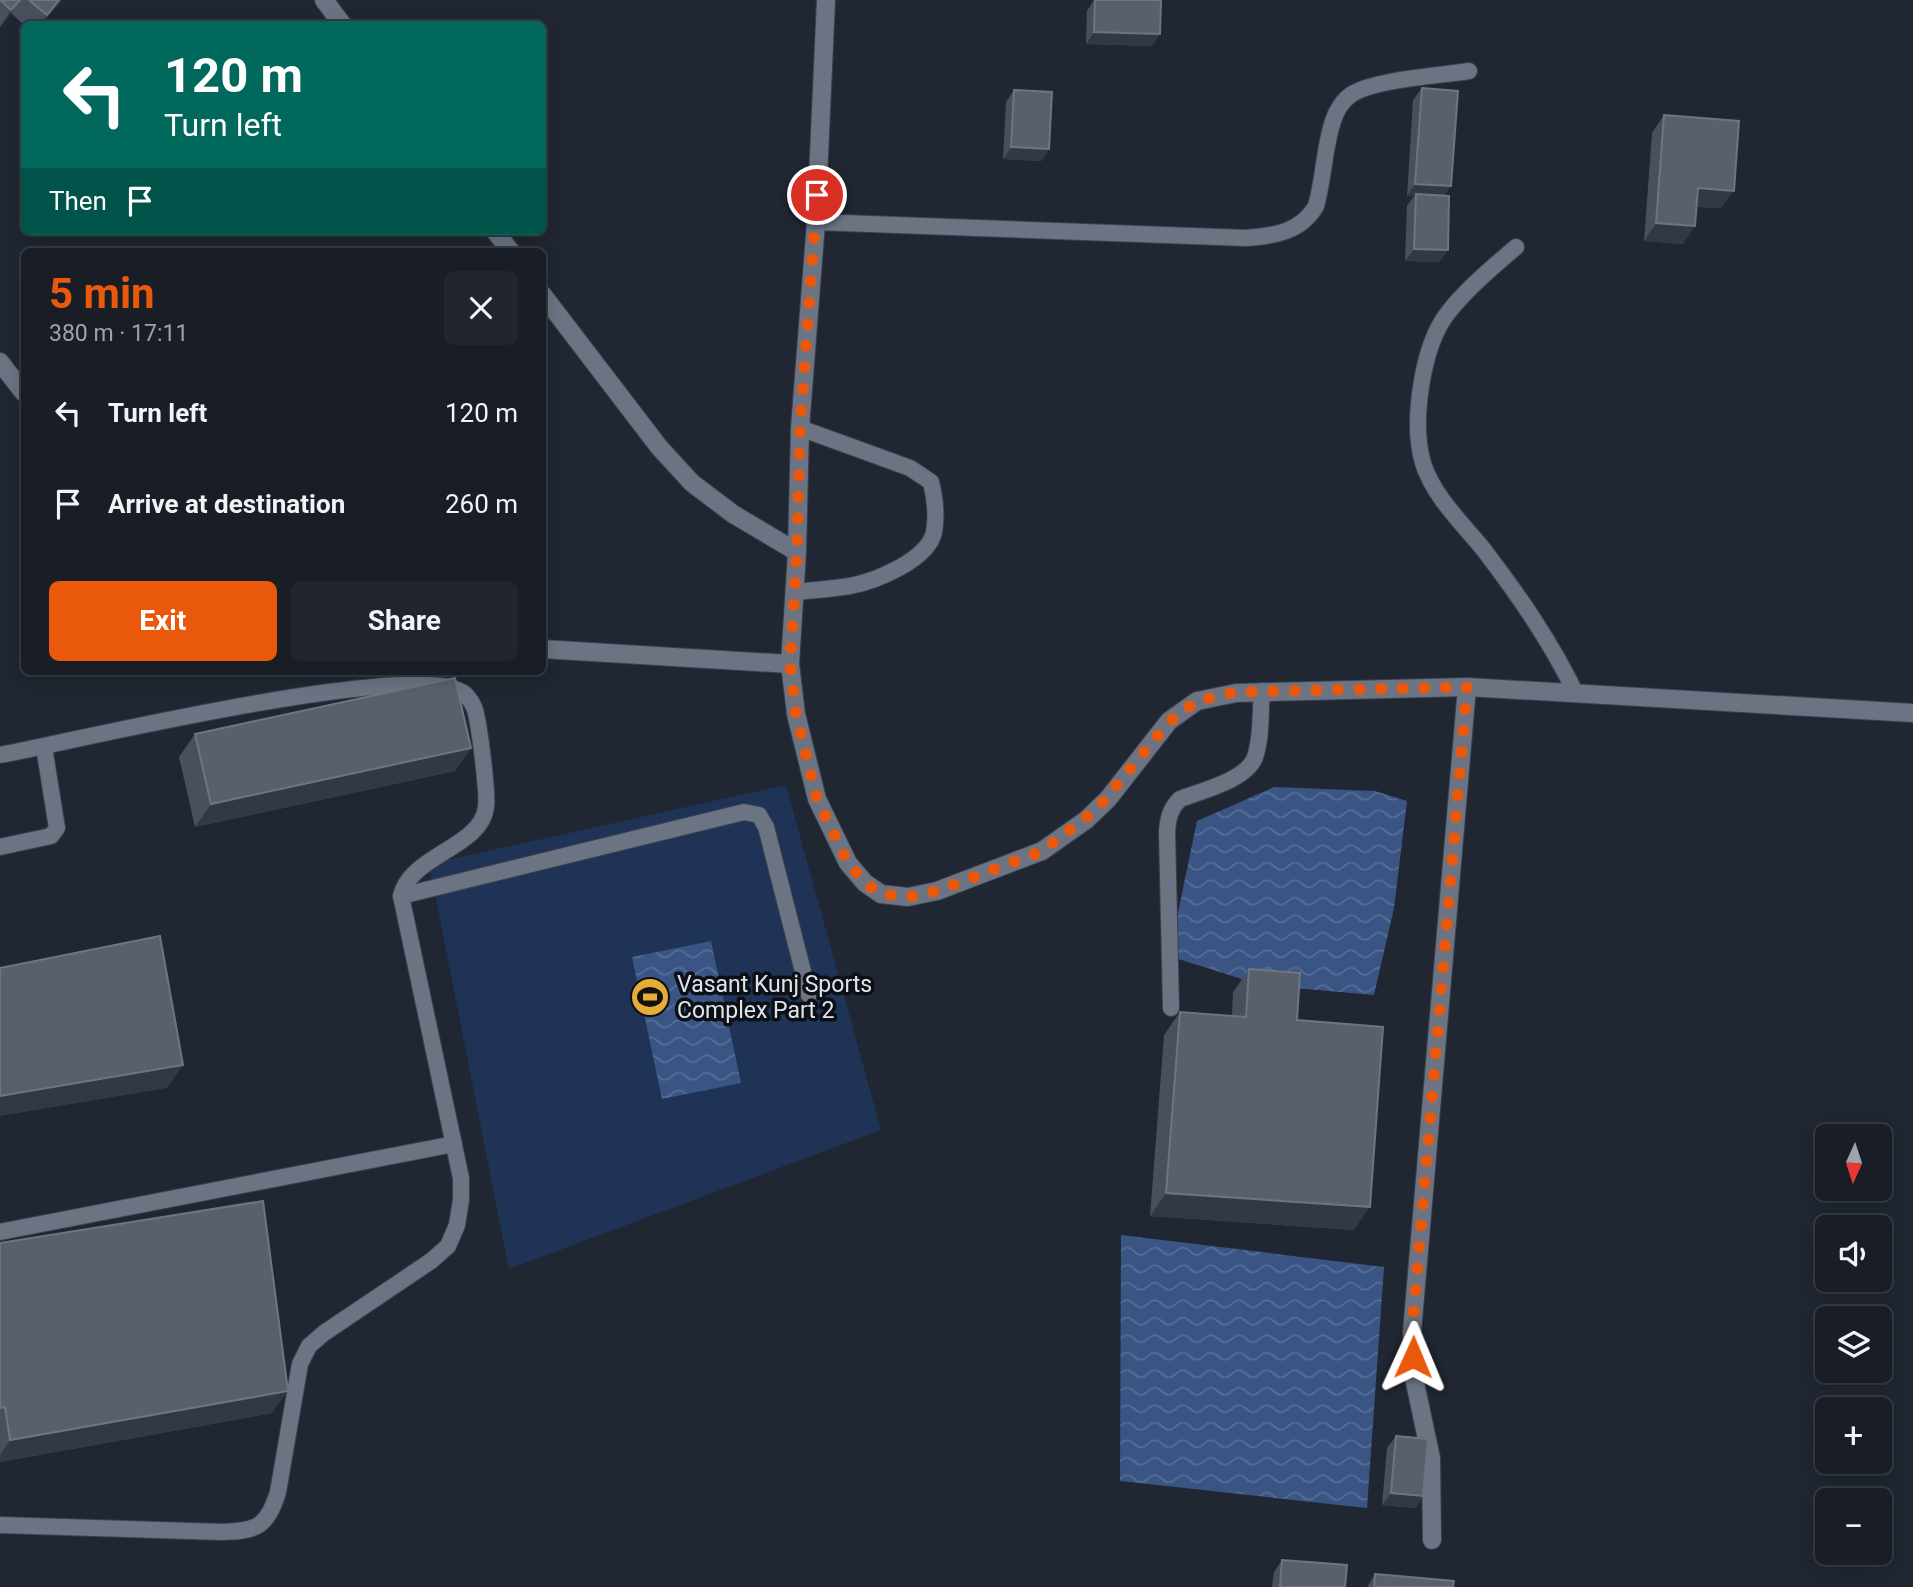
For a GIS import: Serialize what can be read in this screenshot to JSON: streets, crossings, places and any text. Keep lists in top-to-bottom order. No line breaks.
{"places":{"sports":["Vasant Kunj Sports Complex Part 2"]},"north":"bottom","page":{"turn":["120 m","Turn left"],"then":"Then","heading":["5 min","380 m · 17:11"],"list":[{"name":"Turn left","value":"120 m"},{"name":"Arrive at destination","value":"260 m"}],"buttons":["Exit","Share"],"map_buttons":["+","−"]}}
